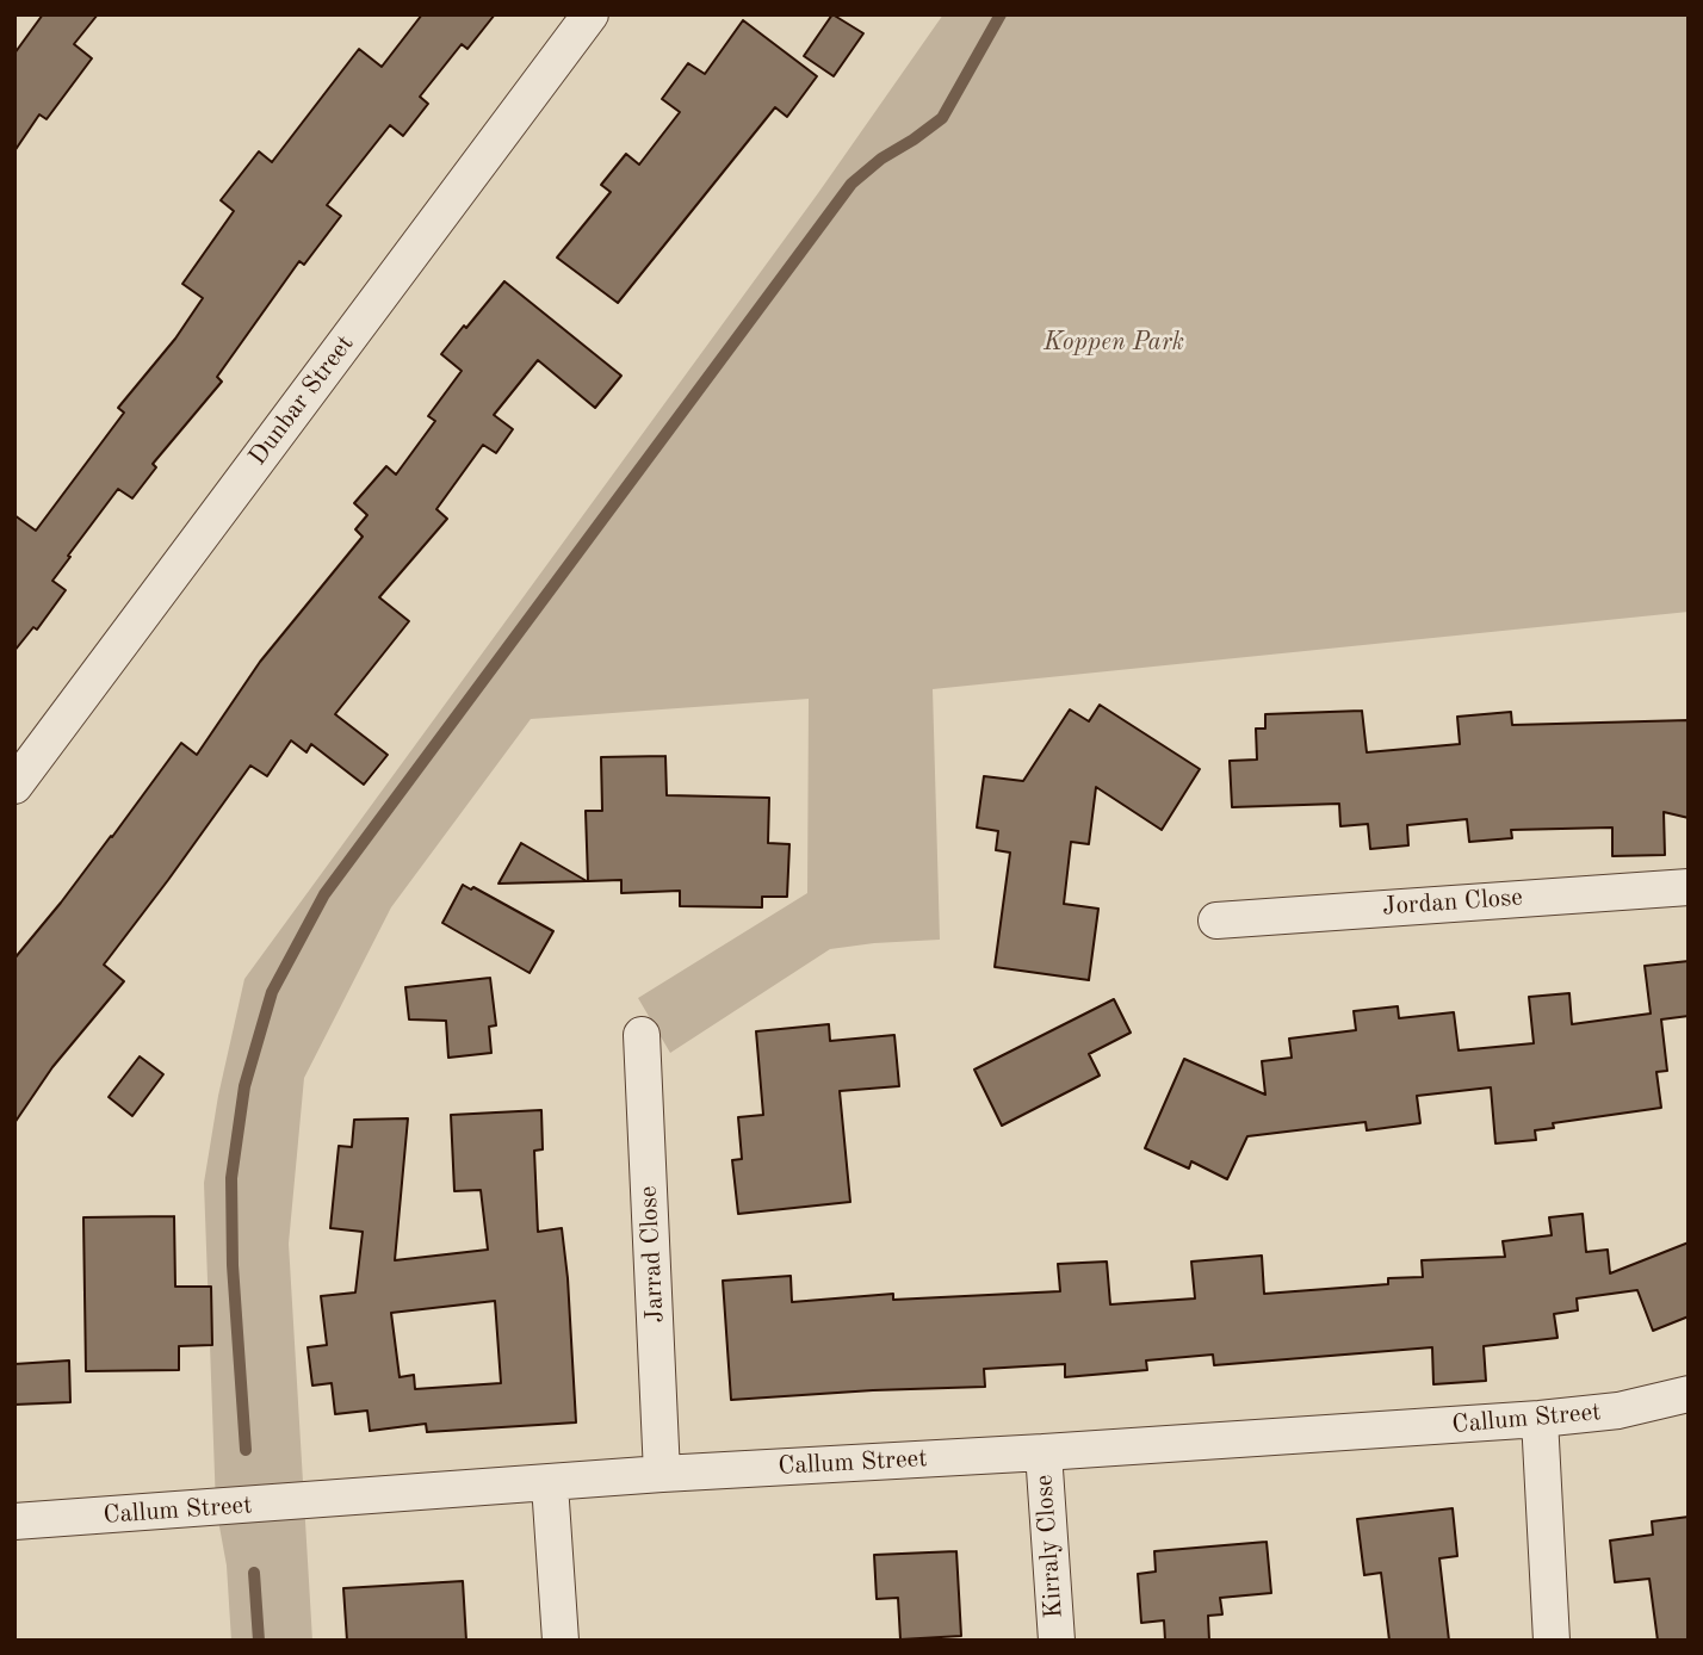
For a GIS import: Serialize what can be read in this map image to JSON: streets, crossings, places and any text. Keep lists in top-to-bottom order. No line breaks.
{"streets":{"street":["Dunbar Street","Jordan Close","Jarrad Close","Callum Street","Kirraly Close"]},"crossings":[["Jarrad Close","Callum Street"],["Callum Street","Kirraly Close"]],"parks":["Koppen Park"]}
